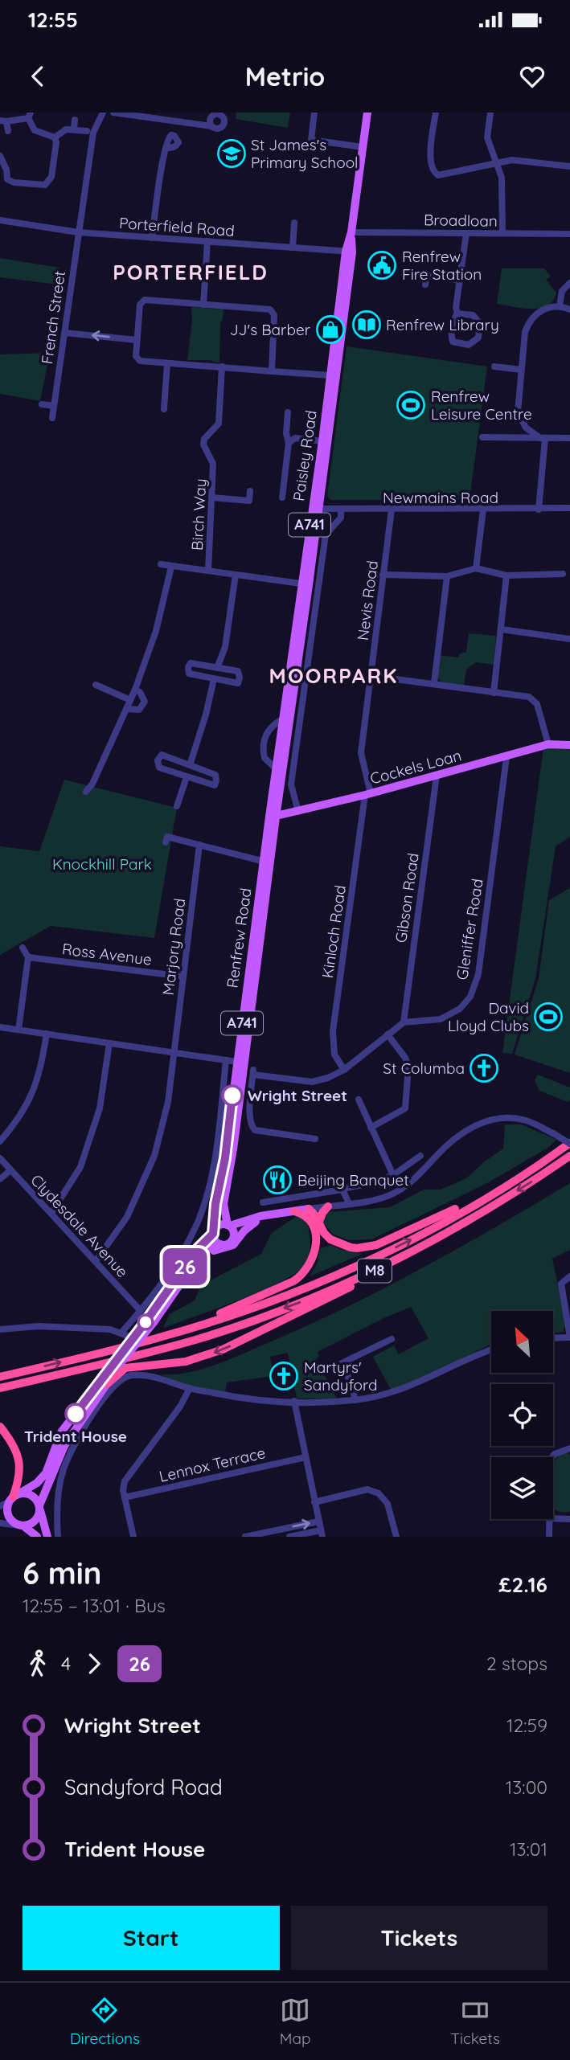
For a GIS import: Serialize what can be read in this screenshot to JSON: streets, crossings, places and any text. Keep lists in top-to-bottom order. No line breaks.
{"streets":{"highway":["M8"],"main road":["Paisley Road","A741","Cockels Loan","Renfrew Road"],"street":["Broadloan","Porterfield Road","French Street","Newmains Road","Birch Way","Nevis Road","Gibson Road","Gleniffer Road","Kinloch Road","Marjory Road","Ross Avenue","Clydesdale Avenue","Lennox Terrace"]},"crossings":[["Broadloan","Paisley Road"],["Porterfield Road","French Street"],["Porterfield Road","Paisley Road"],["Paisley Road","Newmains Road"],["Paisley Road","Cockels Loan"],["Paisley Road","Renfrew Road"],["Newmains Road","Nevis Road"],["Nevis Road","Cockels Loan"],["Nevis Road","Kinloch Road"],["Cockels Loan","Gibson Road"],["Cockels Loan","Gleniffer Road"],["Cockels Loan","Kinloch Road"],["Cockels Loan","Renfrew Road"],["Gibson Road","Gleniffer Road"],["Marjory Road","Ross Avenue"],["Marjory Road","Clydesdale Avenue"]],"districts":["PORTERFIELD","MOORPARK"],"parks":["Knockhill Park"],"places":{"school or university":["St James's Primary School"],"public building":["Renfrew Fire Station"],"library":["Renfrew Library"],"shop":["JJ's Barber"],"sports":["Renfrew Leisure Centre","David Lloyd Clubs"],"church":["St Columba","Martyrs' Sandyford"],"other":["Wright Street","Trident House"],"restaurant":["Beijing Banquet"]},"lines":["bus line 26"],"north":"top left","page":{"status":"12:55","header":"Metrio","on_map":"26","heading":["6 min","12:55 – 13:01 · Bus","£2.16"],"legs":["4","26","2 stops"],"list":[{"name":"Wright Street","value":"12:59"},{"name":"Sandyford Road","value":"13:00"},{"name":"Trident House","value":"13:01"}],"buttons":["Start","Tickets"],"tabs":["Directions","Map","Tickets"]}}
